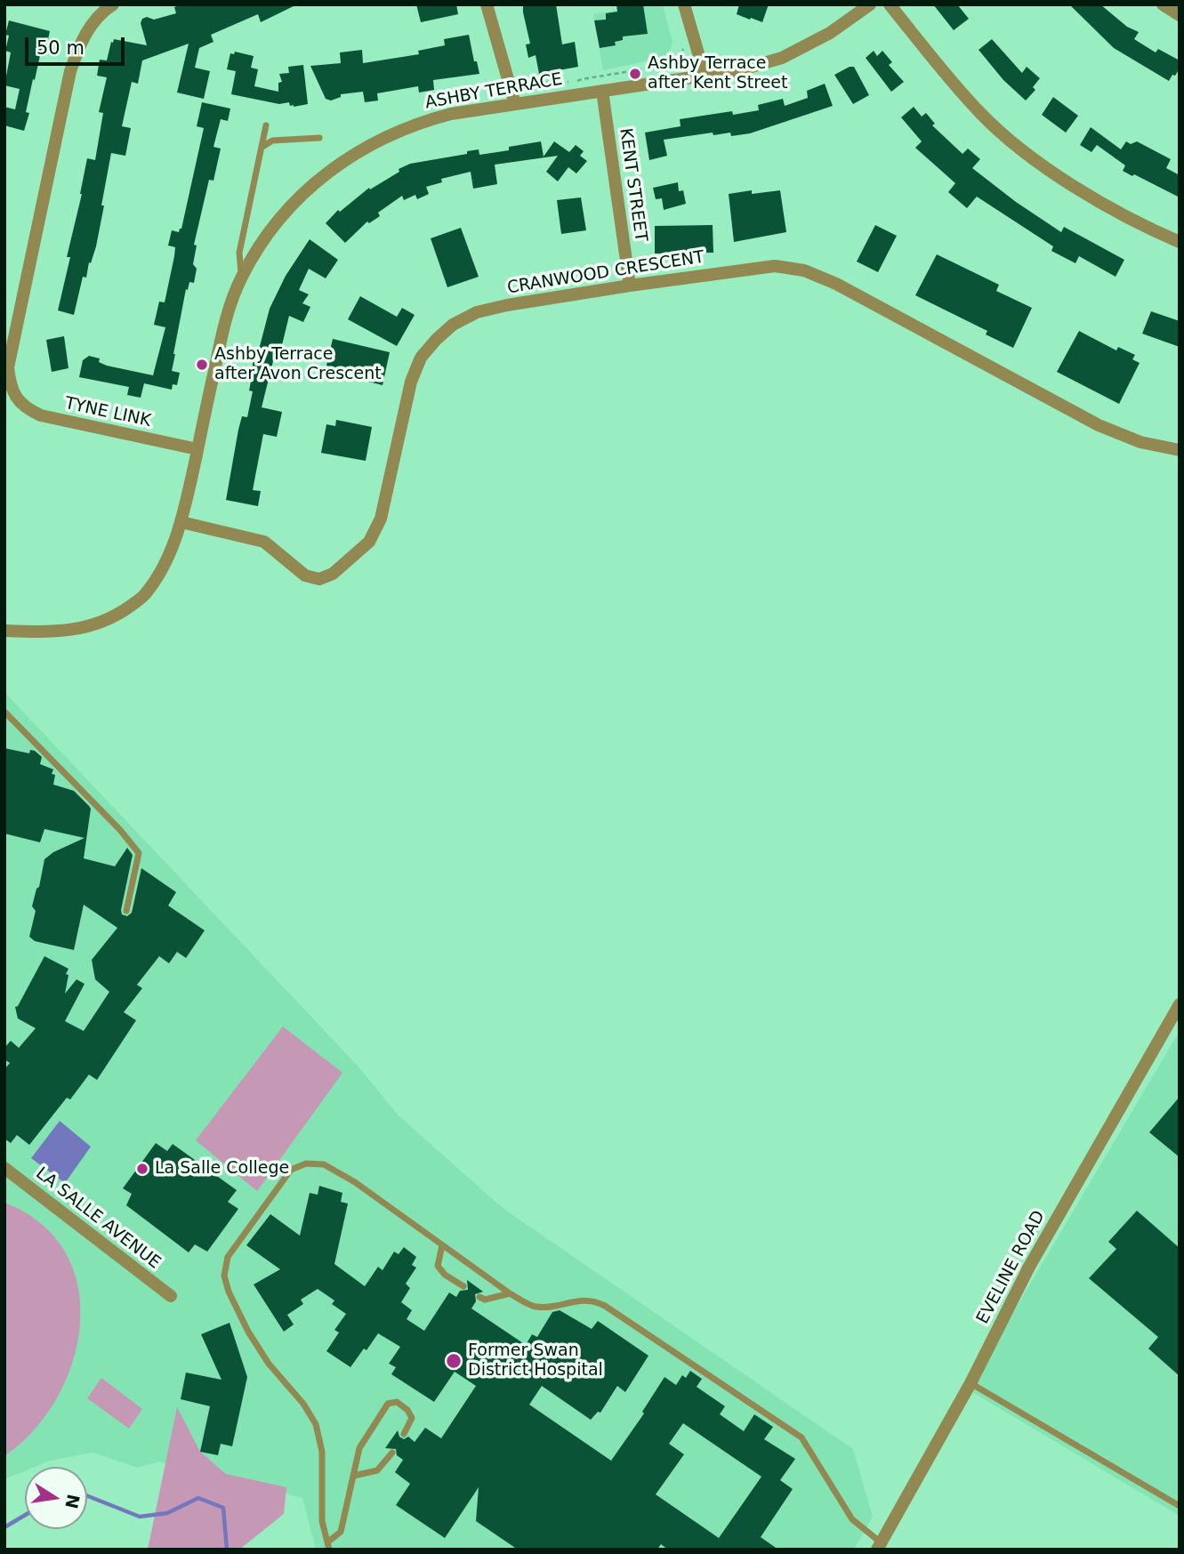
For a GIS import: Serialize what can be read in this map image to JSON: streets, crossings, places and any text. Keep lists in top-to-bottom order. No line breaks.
{"streets":{"street":["ASHBY TERRACE","KENT STREET","CRANWOOD CRESCENT","TYNE LINK","LA SALLE AVENUE","EVELINE ROAD"]},"crossings":[["ASHBY TERRACE","KENT STREET"],["ASHBY TERRACE","CRANWOOD CRESCENT"],["ASHBY TERRACE","TYNE LINK"],["KENT STREET","CRANWOOD CRESCENT"]],"places":["Ashby Terrace after Kent Street","Ashby Terrace after Avon Crescent","La Salle College","Former Swan District Hospital"],"scale_bar":"50 m","north":"right"}
